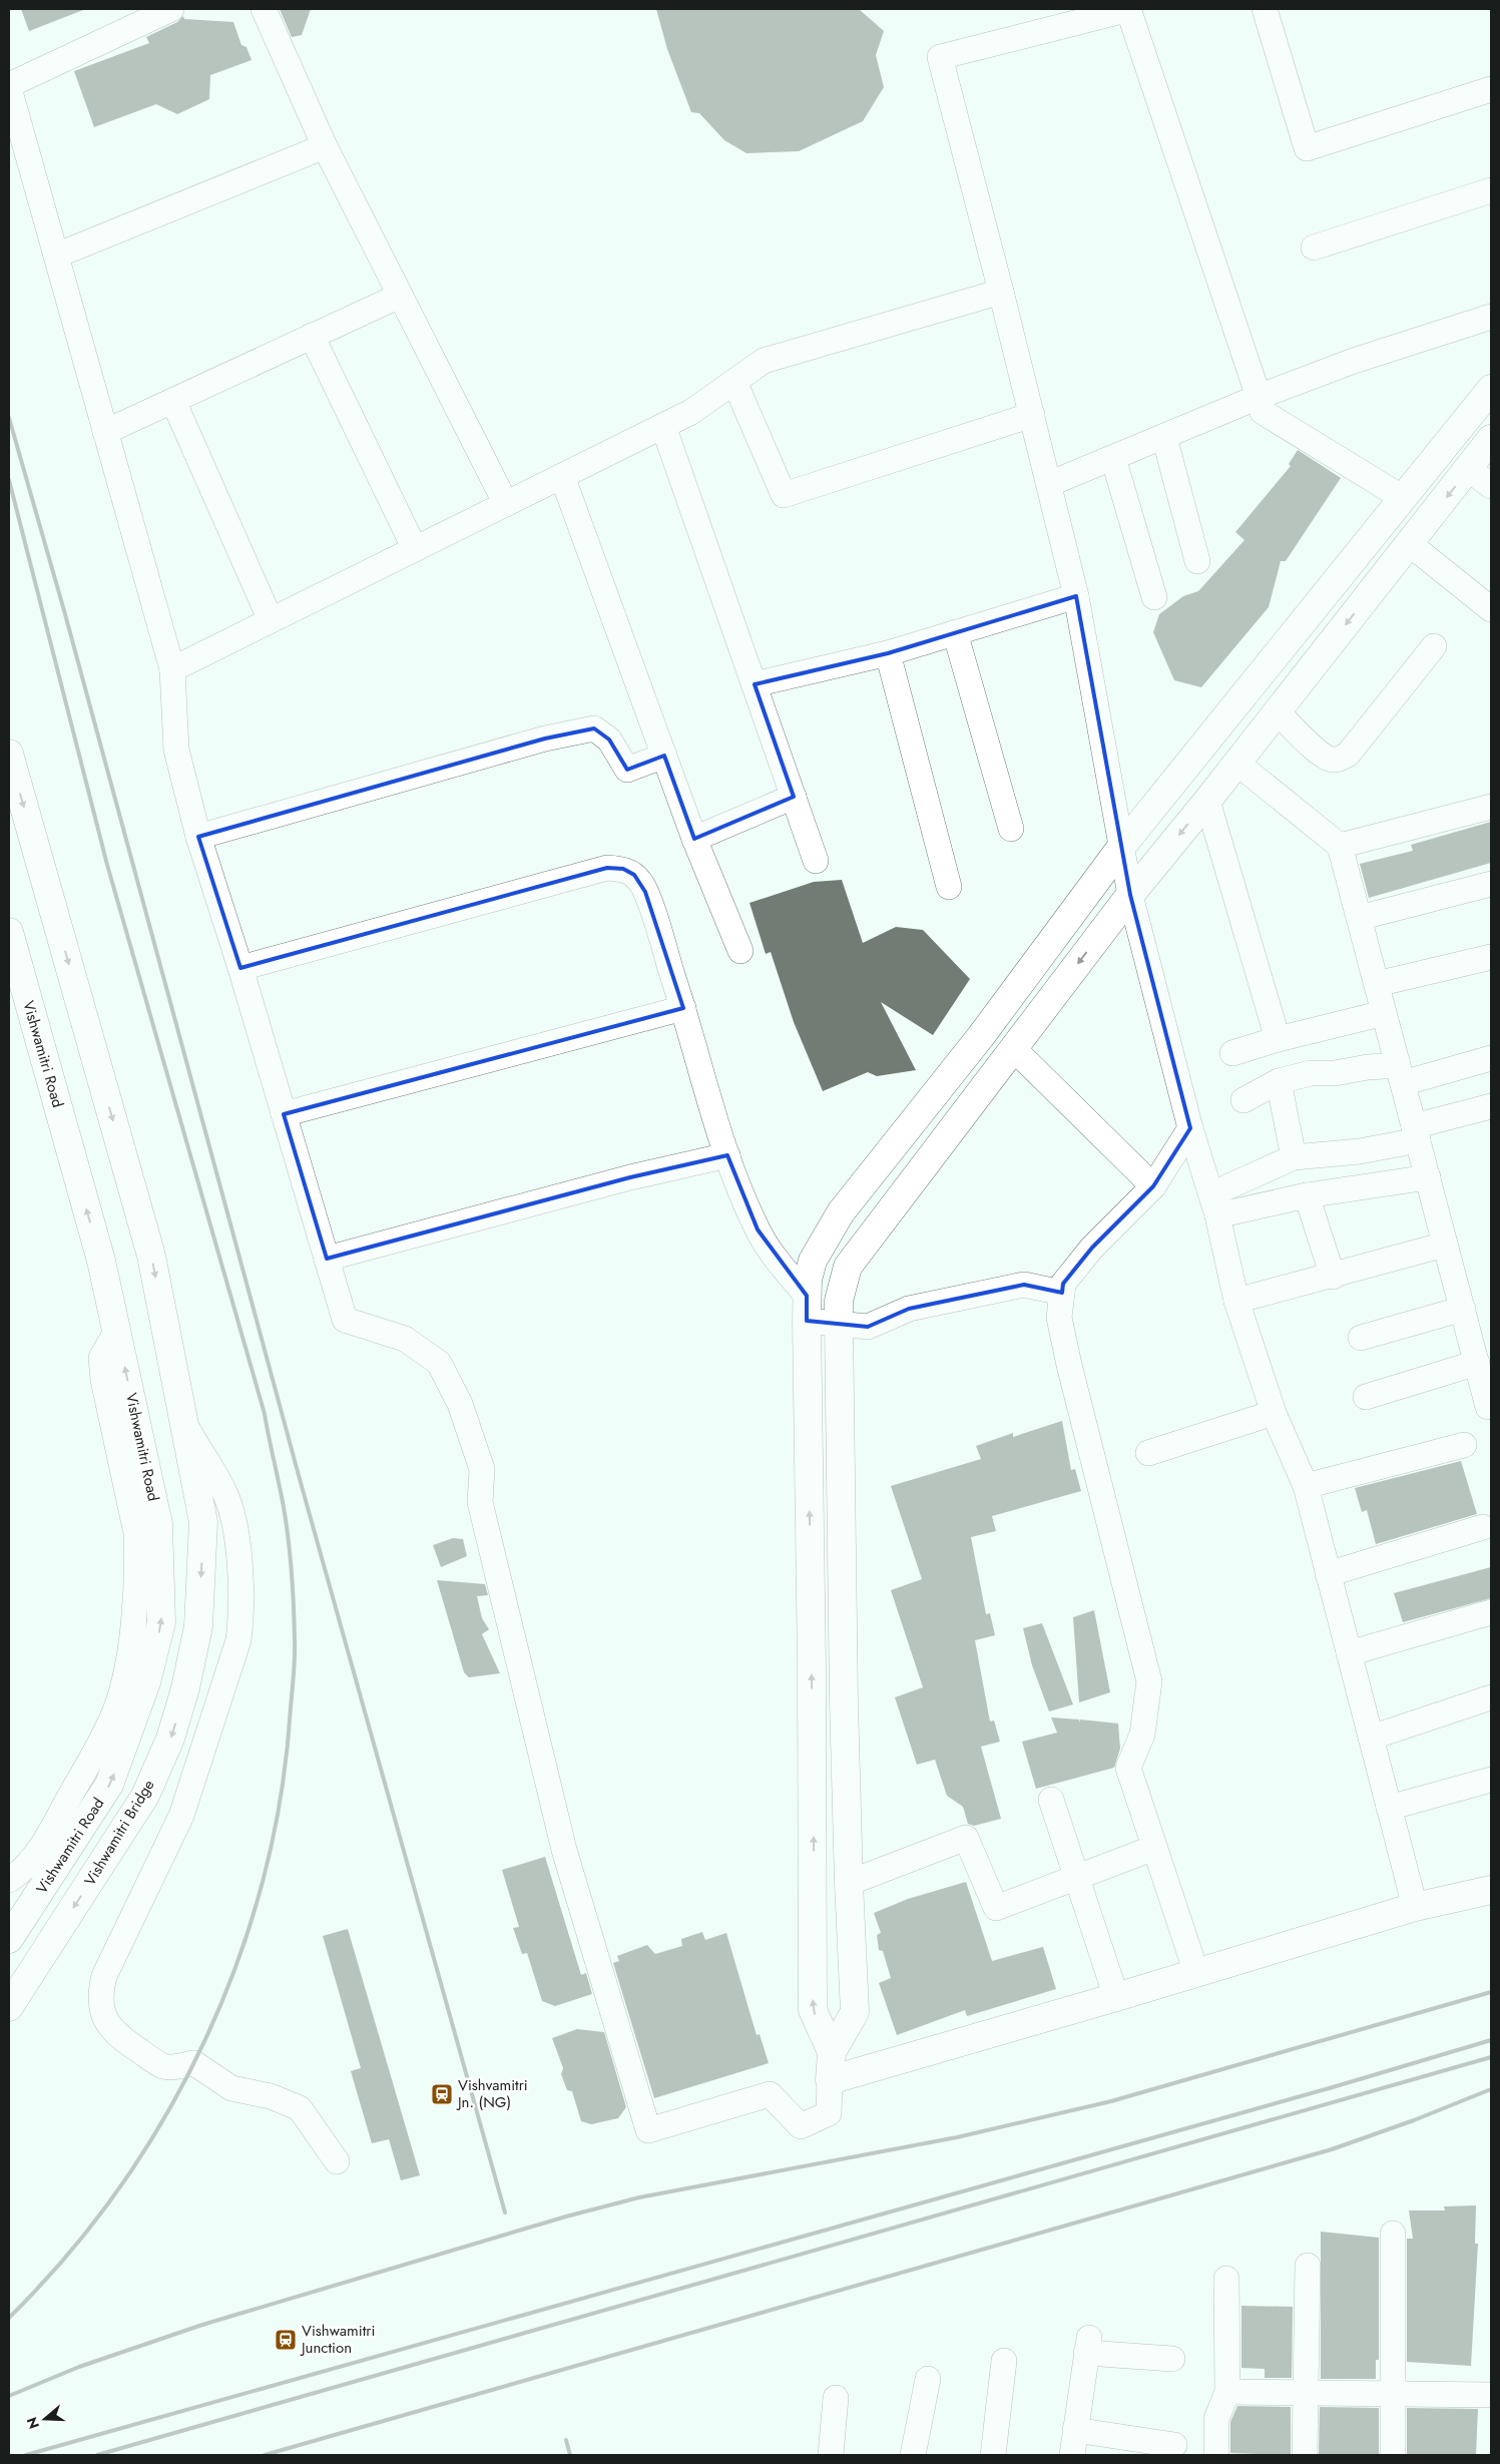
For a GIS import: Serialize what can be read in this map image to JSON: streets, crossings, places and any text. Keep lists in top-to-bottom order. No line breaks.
{"streets":{"street":["Vishwamitri Road","Vishwamitri Bridge"]},"places":{"station":["Vishvamitri Jn. (NG)","Vishwamitri Junction"]},"north":"left"}
